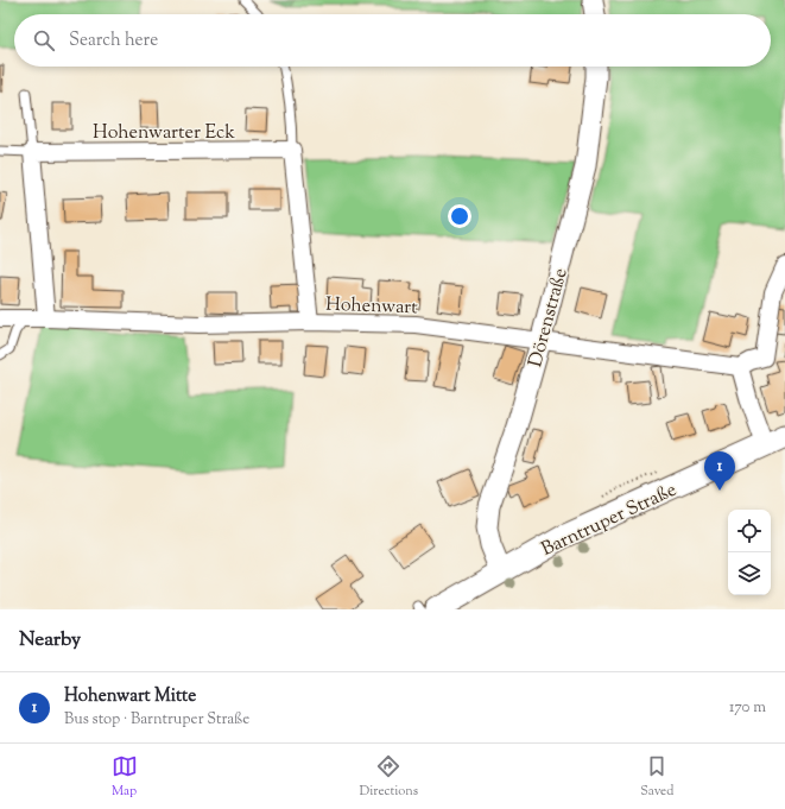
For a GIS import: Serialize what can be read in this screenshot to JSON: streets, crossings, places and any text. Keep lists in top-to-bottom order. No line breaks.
{"streets":{"main road":["Barntruper Straße"],"street":["Hohenwarter Eck","Hohenwart","Dörenstraße"]},"crossings":[["Hohenwart","Dörenstraße"],["Dörenstraße","Barntruper Straße"]],"page":{"search":"Search here","pins":"1","heading":"Nearby","list":[{"mark":"1","name":"Hohenwart Mitte","note":"Bus stop · Barntruper Straße","value":"170 m"}],"nav":["Map","Directions","Saved"]}}
